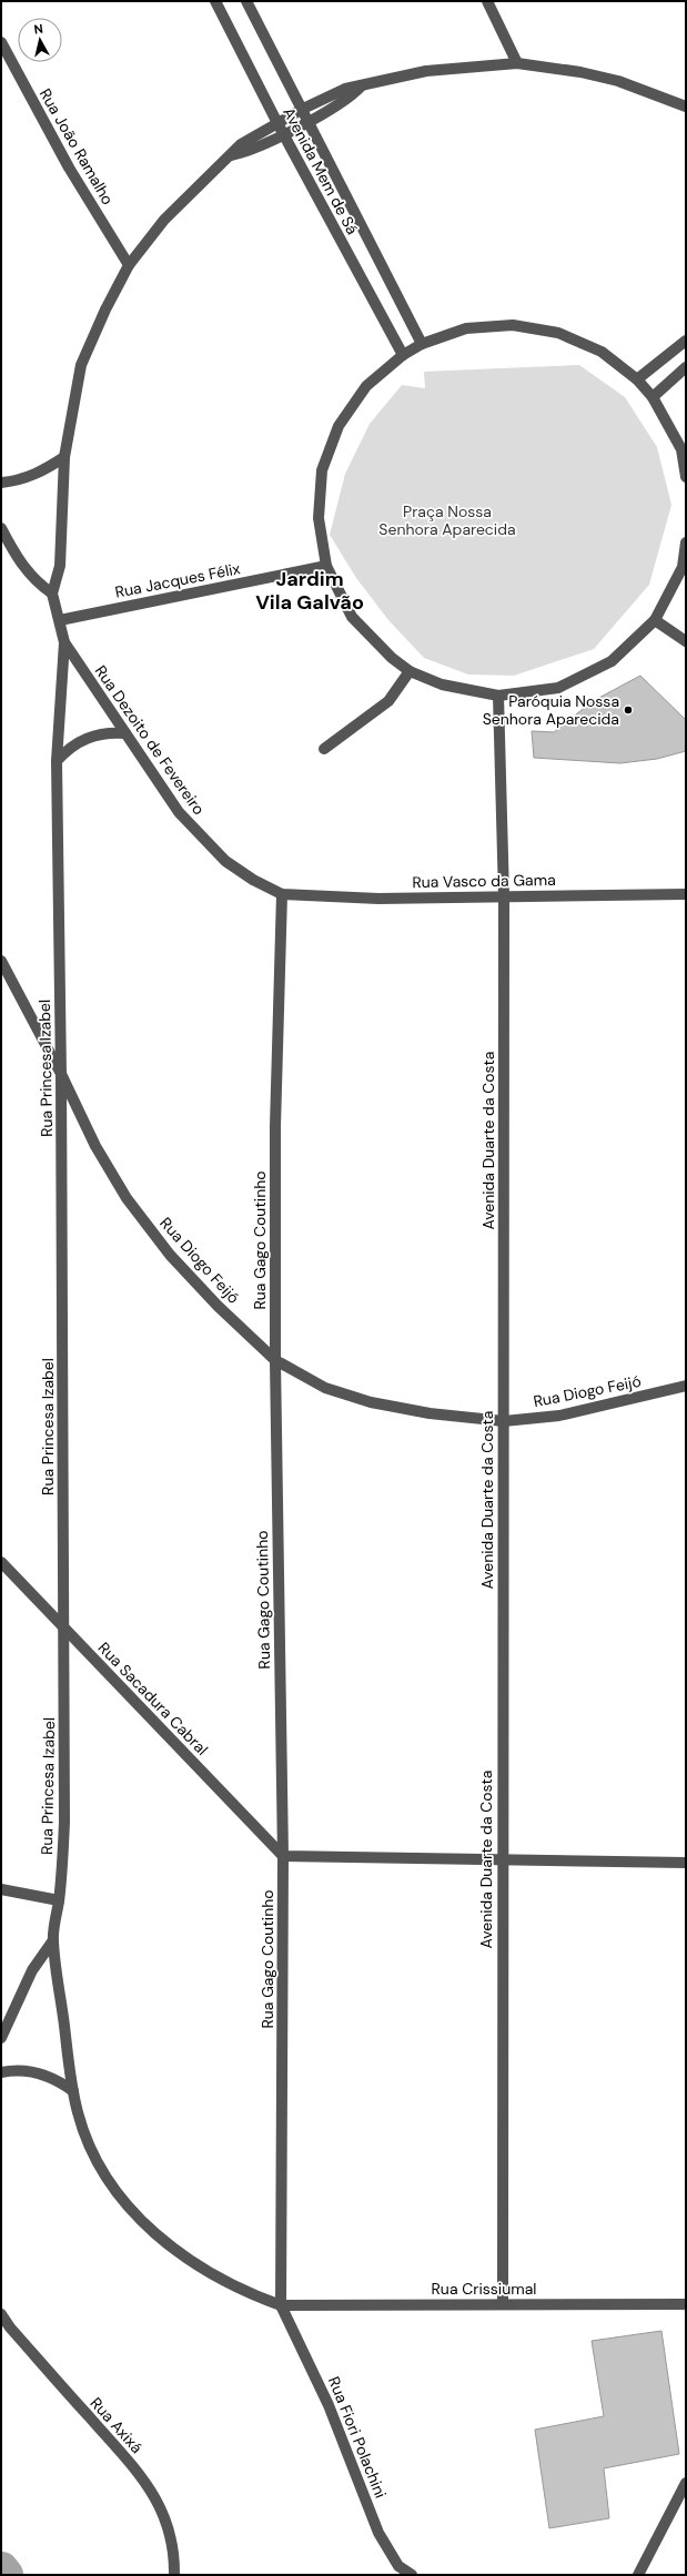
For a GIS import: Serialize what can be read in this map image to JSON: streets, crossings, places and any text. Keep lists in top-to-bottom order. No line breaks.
{"streets":{"street":["Rua João Ramalho","Avenida Mem de Sá","Rua Jacques Félix","Rua Dezoito de Fevereiro","Rua Vasco da Gama","Rua Princesa Izabel","Avenida Duarte da Costa","Rua Gago Coutinho","Rua Diogo Feijó","Rua Sacadura Cabral","Rua Crissiumal","Rua Axixá","Rua Fiori Polachini"]},"crossings":[["Rua Jacques Félix","Rua Princesa Izabel"],["Rua Dezoito de Fevereiro","Rua Vasco da Gama"],["Rua Dezoito de Fevereiro","Rua Princesa Izabel"],["Rua Dezoito de Fevereiro","Rua Gago Coutinho"],["Rua Vasco da Gama","Avenida Duarte da Costa"],["Rua Vasco da Gama","Rua Gago Coutinho"],["Rua Princesa Izabel","Rua Gago Coutinho"],["Rua Princesa Izabel","Rua Diogo Feijó"],["Rua Princesa Izabel","Rua Sacadura Cabral"],["Rua Princesa Izabel","Rua Crissiumal"],["Rua Princesa Izabel","Rua Fiori Polachini"],["Avenida Duarte da Costa","Rua Diogo Feijó"],["Avenida Duarte da Costa","Rua Crissiumal"],["Rua Gago Coutinho","Rua Diogo Feijó"],["Rua Gago Coutinho","Rua Sacadura Cabral"],["Rua Gago Coutinho","Rua Crissiumal"],["Rua Gago Coutinho","Rua Fiori Polachini"],["Rua Crissiumal","Rua Fiori Polachini"]],"districts":["Jardim Vila Galvão"],"parks":["Praça Nossa Senhora Aparecida"],"places":["Paróquia Nossa Senhora Aparecida"],"north":"top"}
